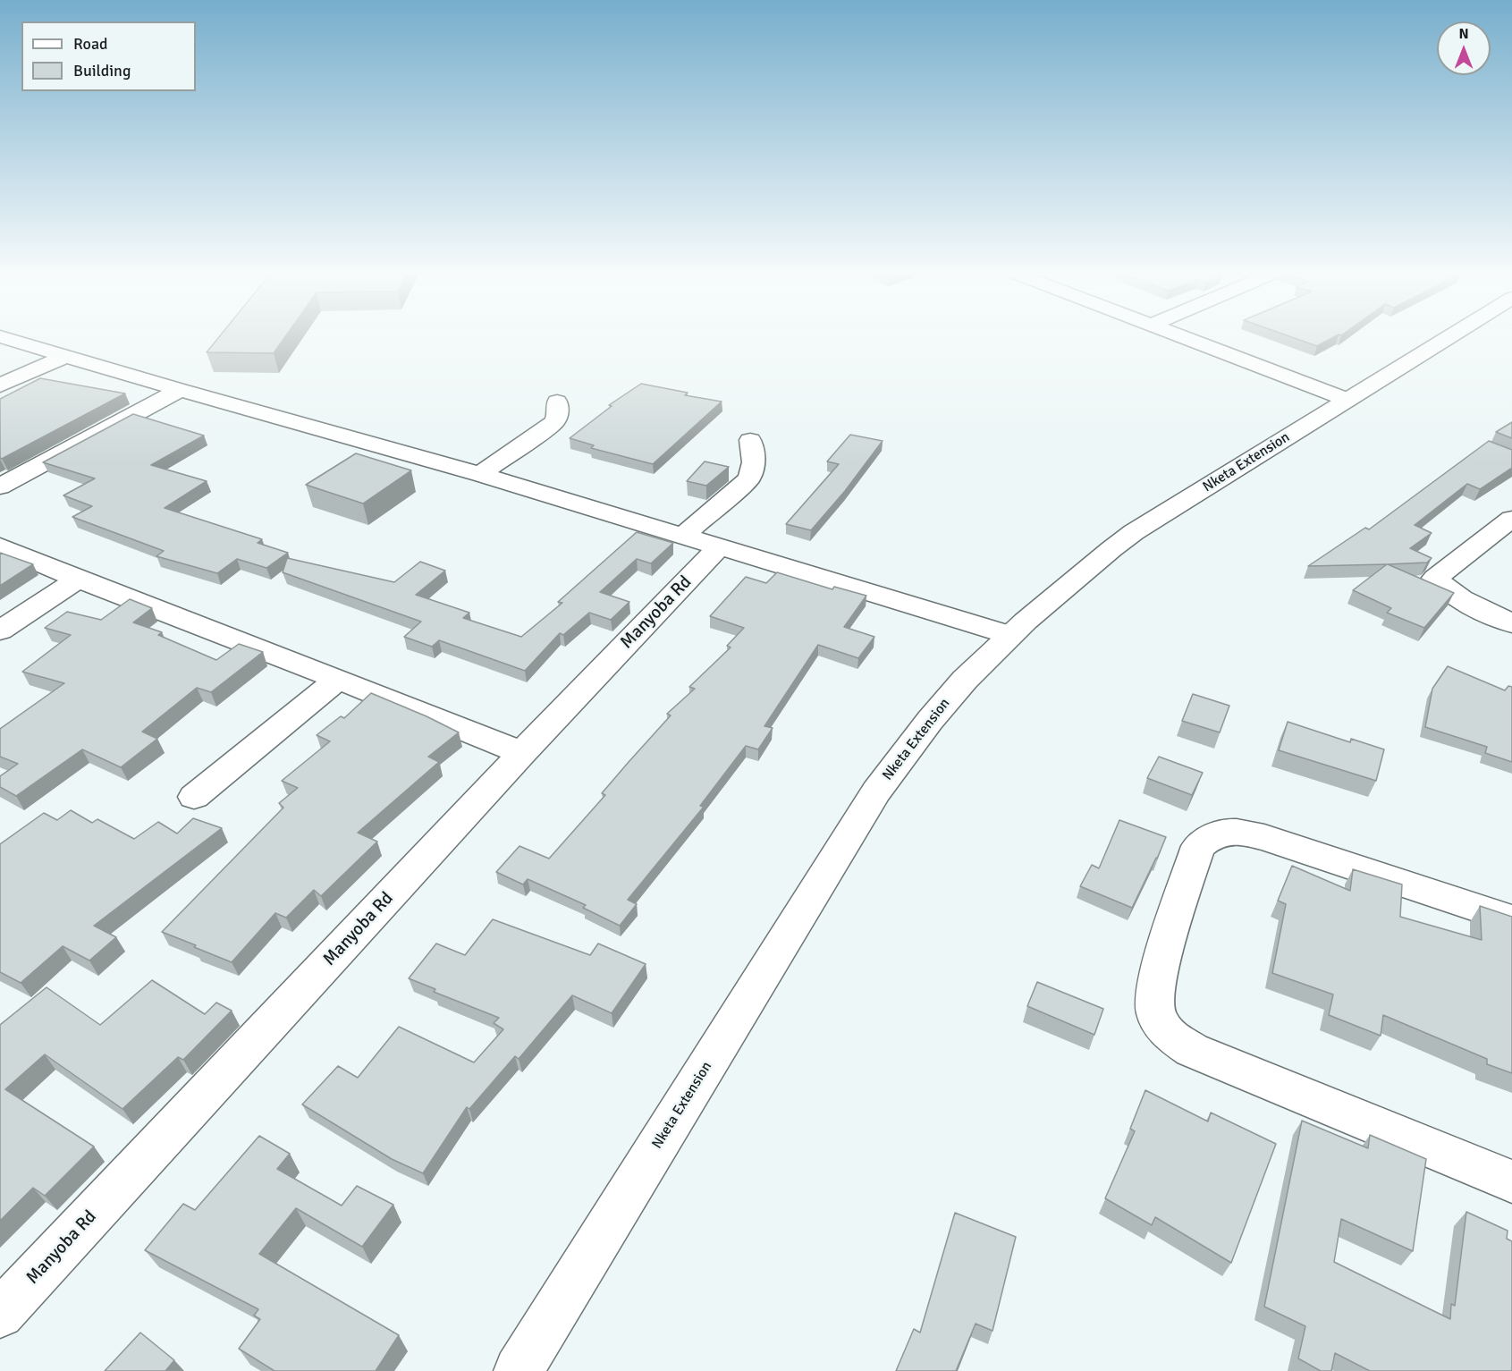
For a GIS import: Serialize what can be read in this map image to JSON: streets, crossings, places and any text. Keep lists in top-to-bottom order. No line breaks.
{"streets":{"street":["Nketa Extension","Manyoba Rd"]},"legend":["Road","Building"],"north":"top"}
